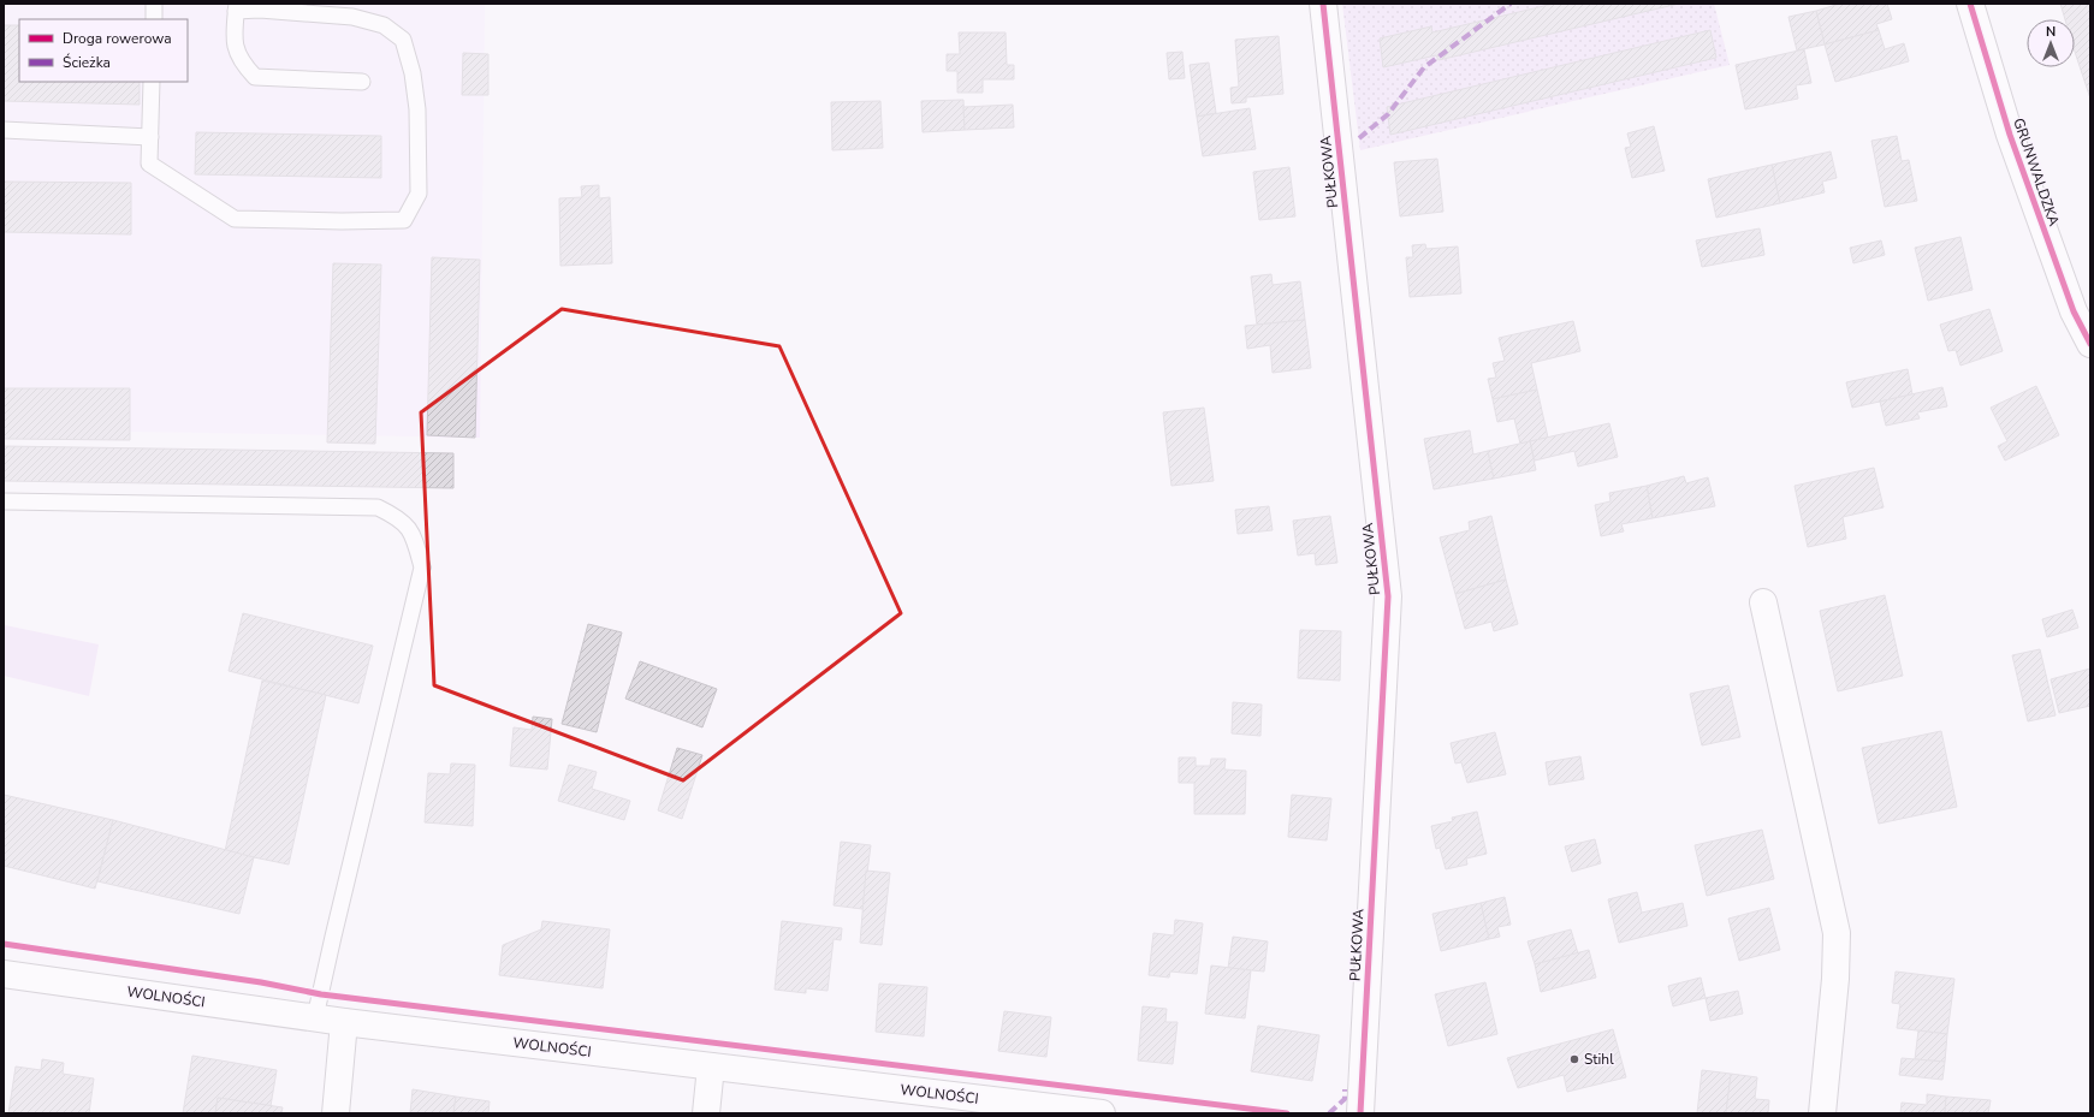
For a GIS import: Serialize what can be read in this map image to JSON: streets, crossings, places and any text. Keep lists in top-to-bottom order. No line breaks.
{"streets":{"street":["PUŁKOWA","GRUNWALDZKA","WOLNOŚCI"]},"places":["Stihl"],"legend":["Droga rowerowa","Ścieżka"],"north":"top"}
